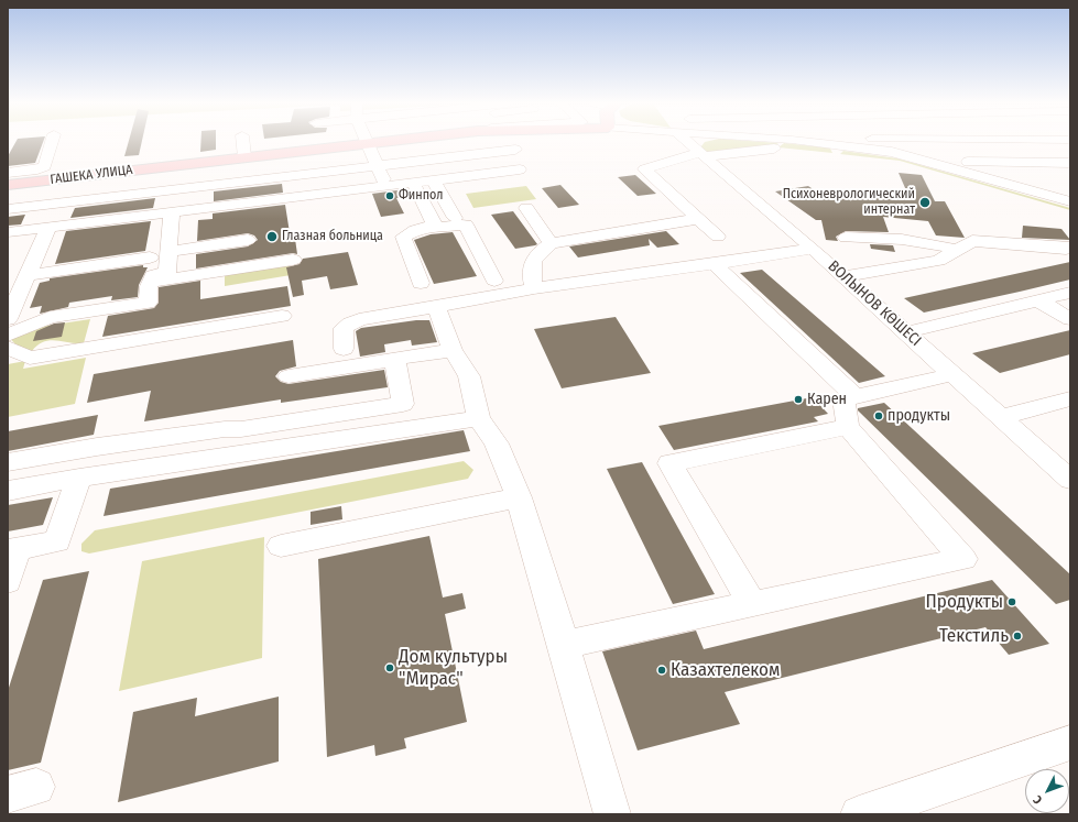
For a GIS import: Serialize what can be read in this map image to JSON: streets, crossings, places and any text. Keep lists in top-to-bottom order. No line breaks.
{"streets":{"main road":["ГАШЕКА УЛИЦА"],"street":["ВОЛЫНОВ КӨШЕСІ"]},"places":["Финпол","Психоневрологический интернат","Глазная больница","Карен","продукты","Продукты","Текстиль","Дом культуры \"Мирас\"","Казахтелеком"],"north":"bottom left"}
